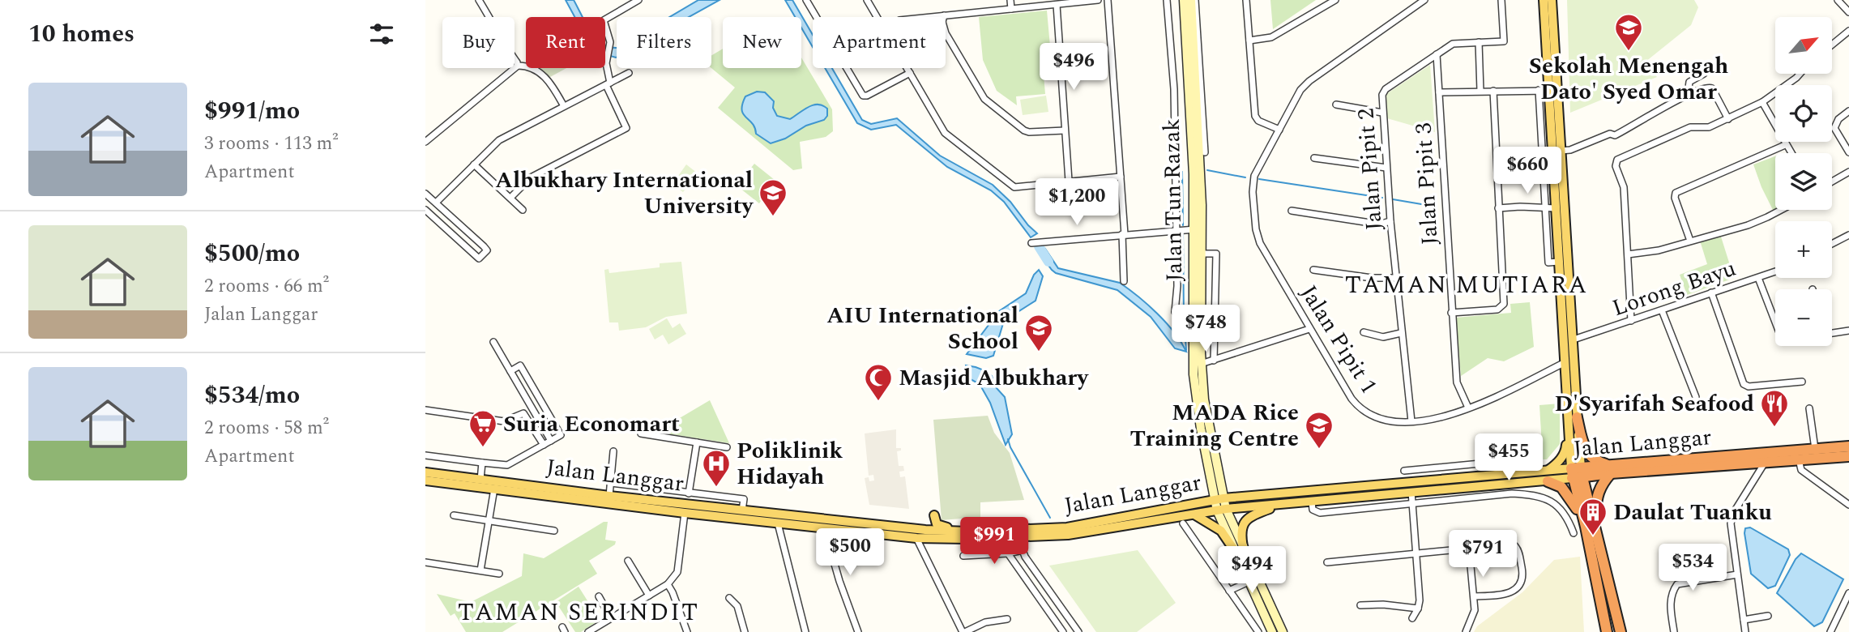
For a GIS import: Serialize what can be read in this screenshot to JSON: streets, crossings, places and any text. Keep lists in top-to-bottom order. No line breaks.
{"streets":{"highway":["Jalan Langgar"],"main road":["Jalan Tun Razak"],"street":["Jalan Pipit 2","Jalan Pipit 3","Lorong Bayu","Jalan Pipit 1"]},"crossings":[["Jalan Pipit 2","Jalan Pipit 3"],["Jalan Pipit 2","Jalan Pipit 1"],["Jalan Pipit 3","Jalan Pipit 1"],["Jalan Tun Razak","Jalan Langgar"]],"districts":["TAMAN MUTIARA","TAMAN SERINDIT"],"places":{"school or university":["Sekolah Menengah Dato' Syed Omar","Albukhary International University","AIU International School","MADA Rice Training Centre"],"mosque":["Masjid Albukhary"],"restaurant":["D'Syarifah Seafood"],"supermarket":["Suria Economart"],"hospital":["Poliklinik Hidayah"],"building":["Daulat Tuanku"]},"north":"top right","page":{"heading":"10 homes","map_buttons":["+","−"],"chip":["Buy","Rent","Filters","New","Apartment"],"price":["$496","$660","$1,200","$748","$455","$991","$500","$791","$534","$494"],"list":[{"name":"$991/mo","note":"3 rooms · 113 m² · Apartment"},{"name":"$500/mo","note":"2 rooms · 66 m² · Jalan Langgar"},{"name":"$534/mo","note":"2 rooms · 58 m² · Apartment"}]}}
